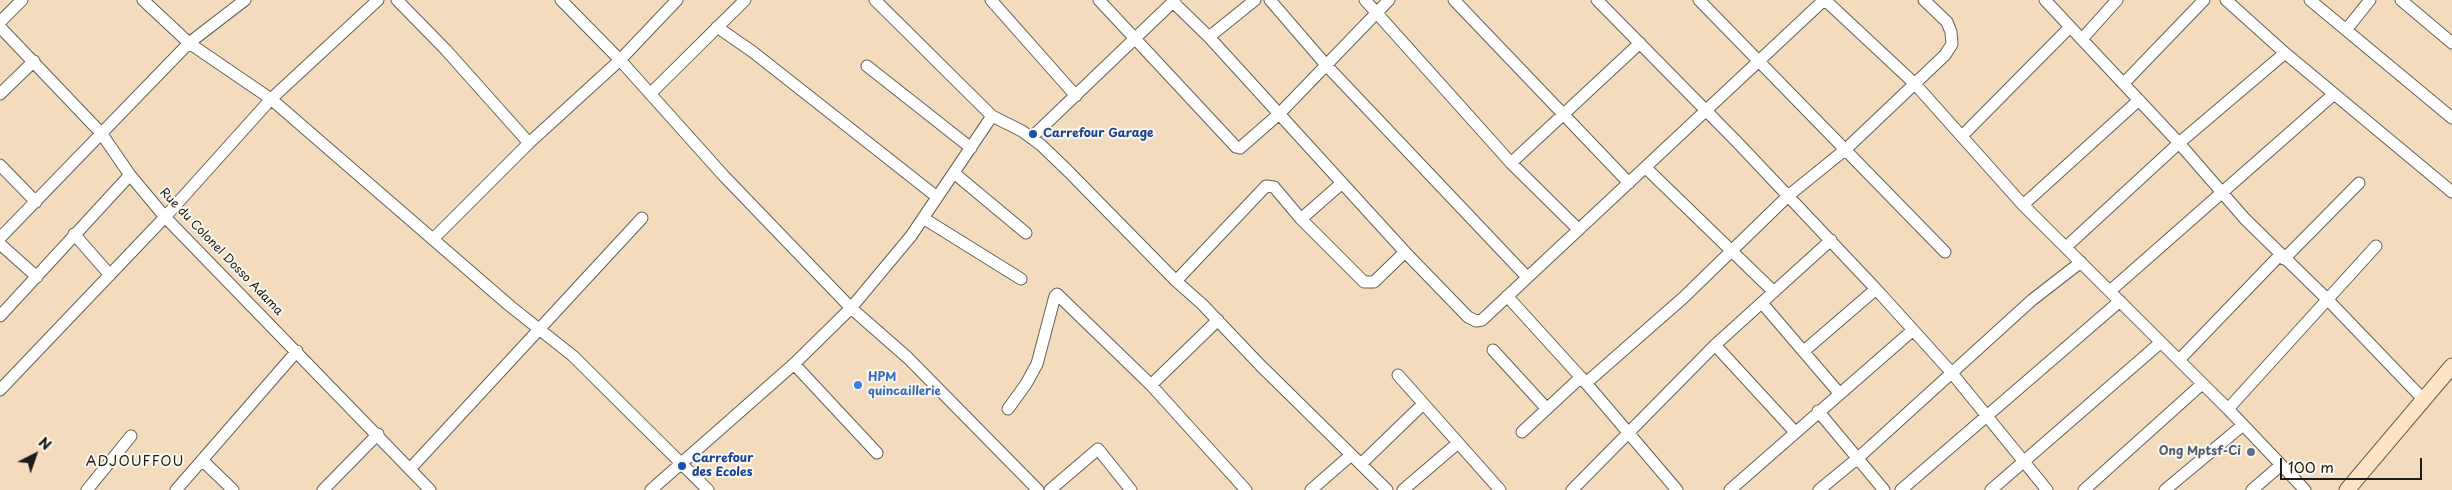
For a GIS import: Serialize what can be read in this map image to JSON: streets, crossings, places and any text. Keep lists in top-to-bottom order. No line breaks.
{"streets":{"street":["Rue du Colonel Dosso Adama"]},"districts":["ADJOUFFOU"],"places":["Carrefour Garage","HPM quincaillerie","Ong Mptsf-Ci","Carrefour des Ecoles"],"scale_bar":"100 m","north":"top right"}
